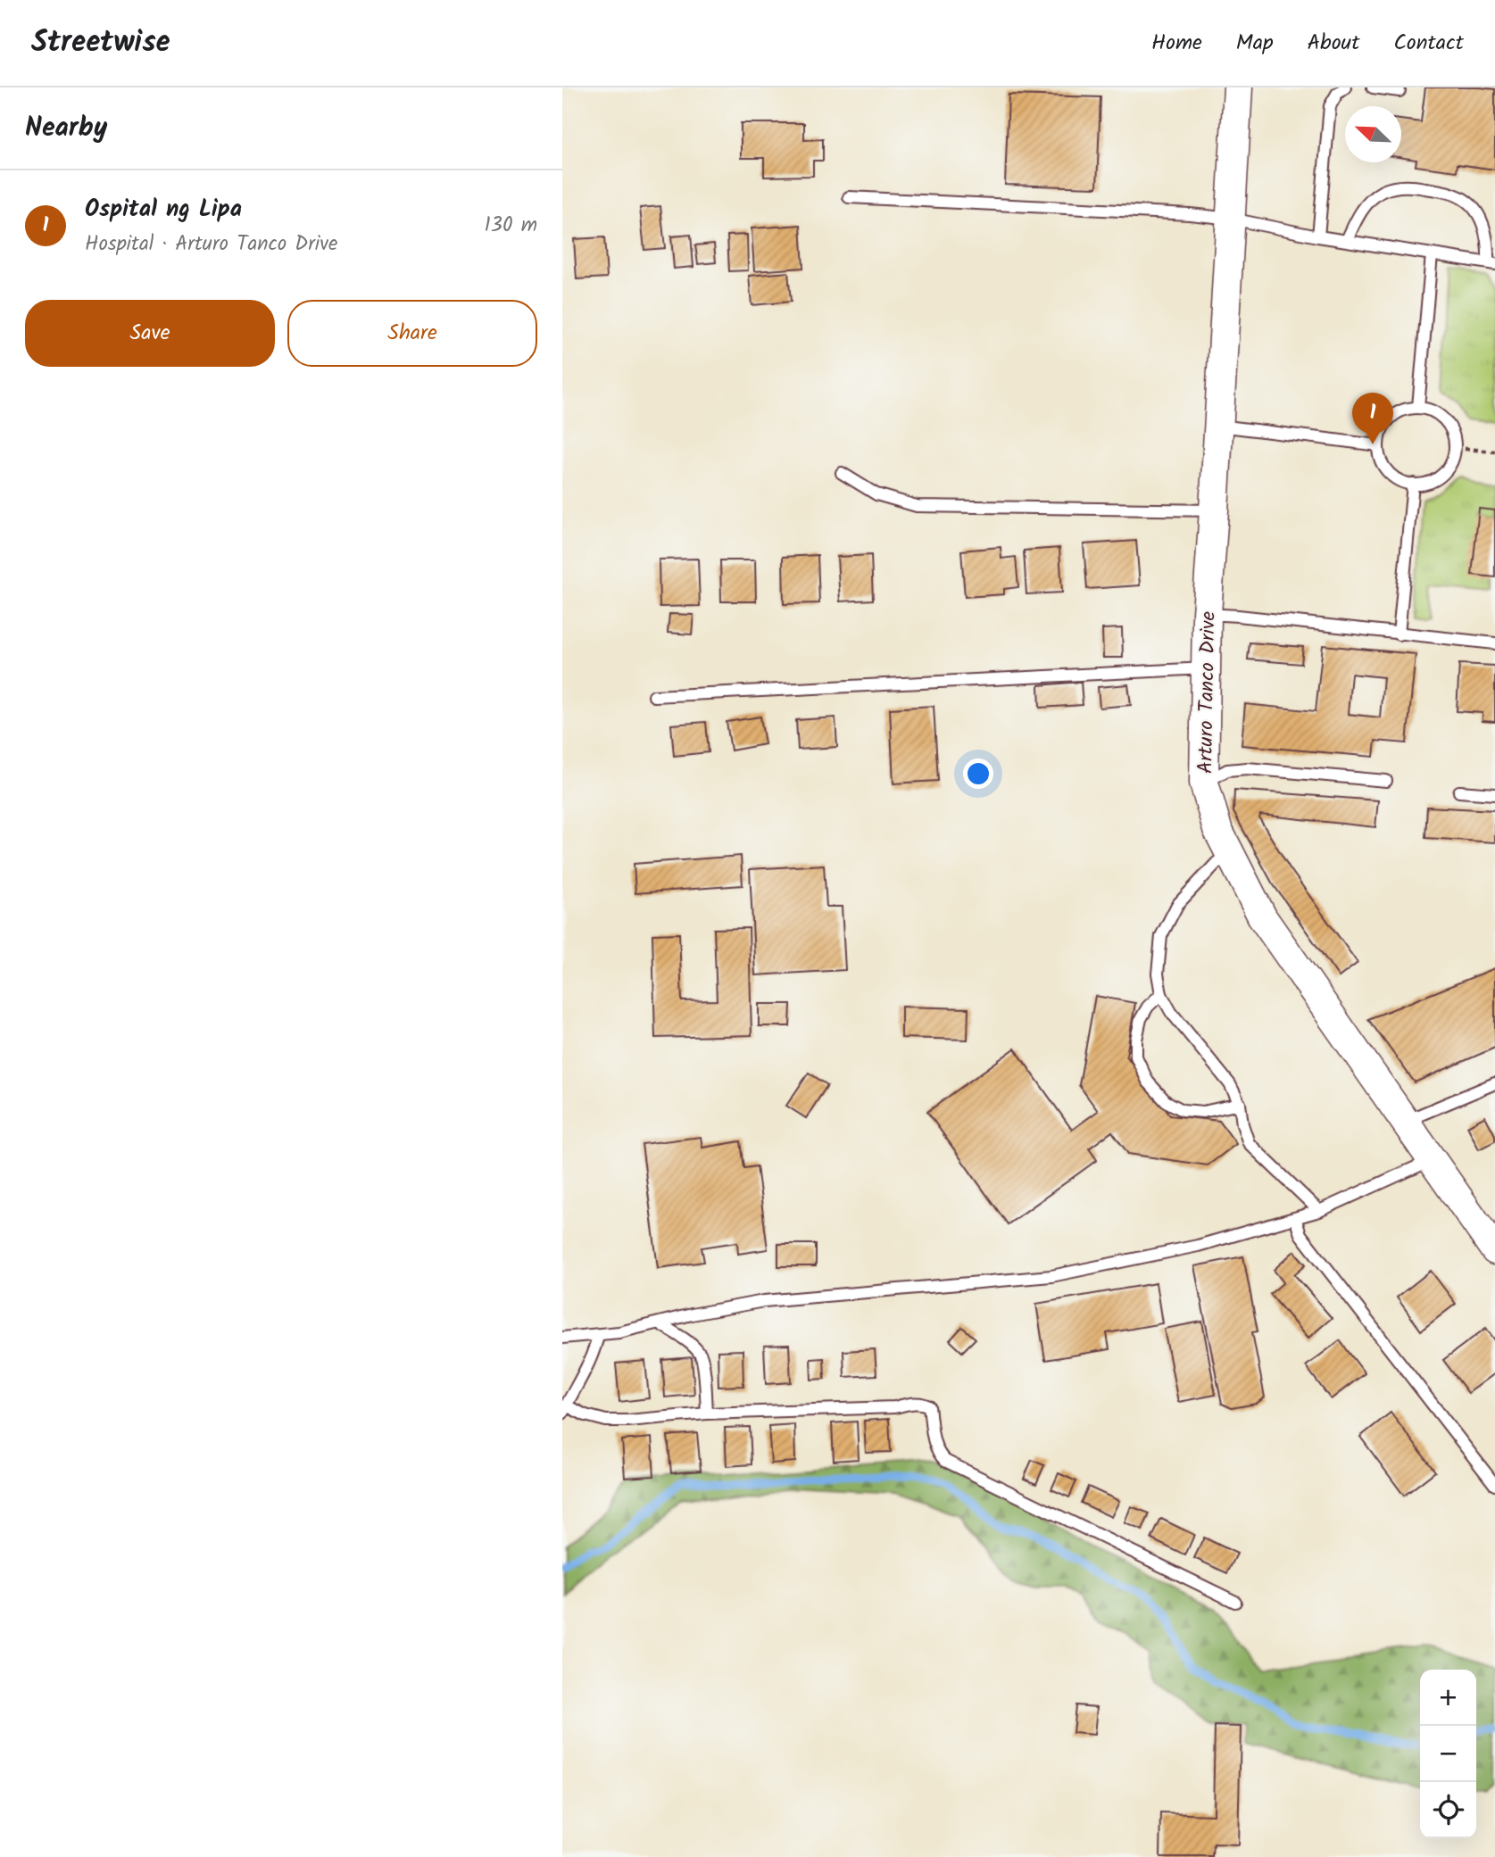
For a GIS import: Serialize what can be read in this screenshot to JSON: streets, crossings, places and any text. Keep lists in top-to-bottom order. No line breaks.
{"streets":{"street":["Arturo Tanco Drive"]},"north":"top left","page":{"header":"Streetwise","nav":["Home","Map","About","Contact"],"heading":"Nearby","list":[{"mark":"1","name":"Ospital ng Lipa","note":"Hospital · Arturo Tanco Drive","value":"130 m"}],"buttons":["Save","Share"],"pins":"1","map_buttons":["+","−"]}}
